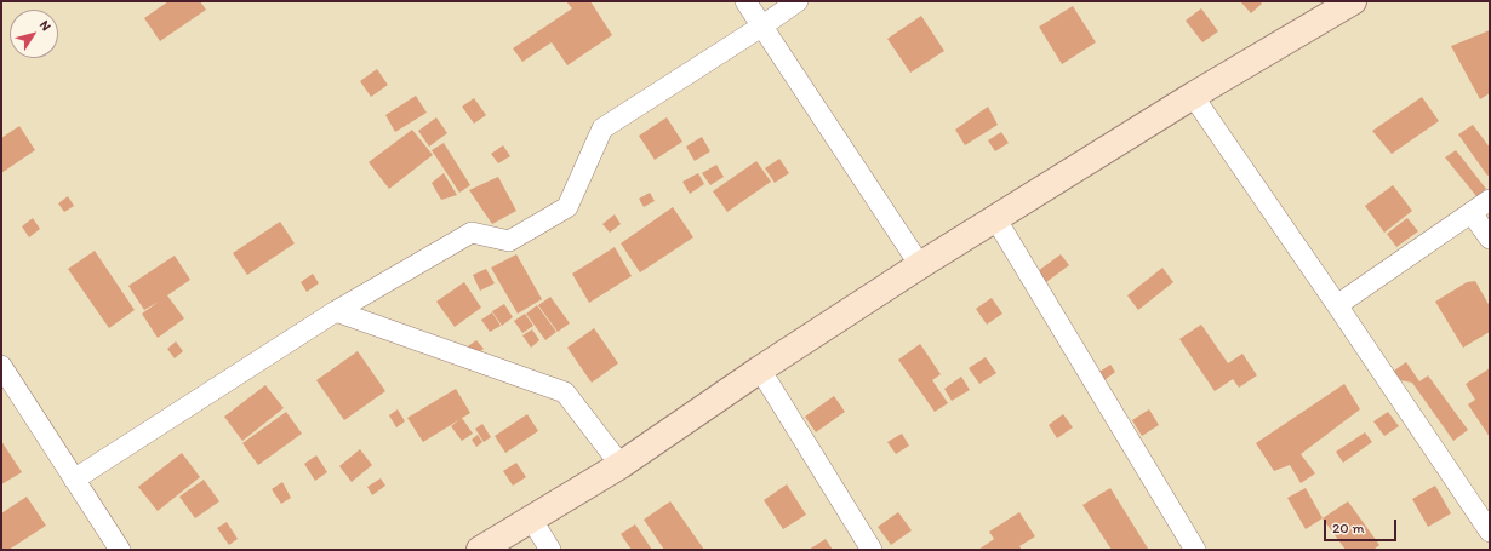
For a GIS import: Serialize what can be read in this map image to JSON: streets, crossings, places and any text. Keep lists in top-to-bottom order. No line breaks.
{"scale_bar":"20 m","north":"top right"}
